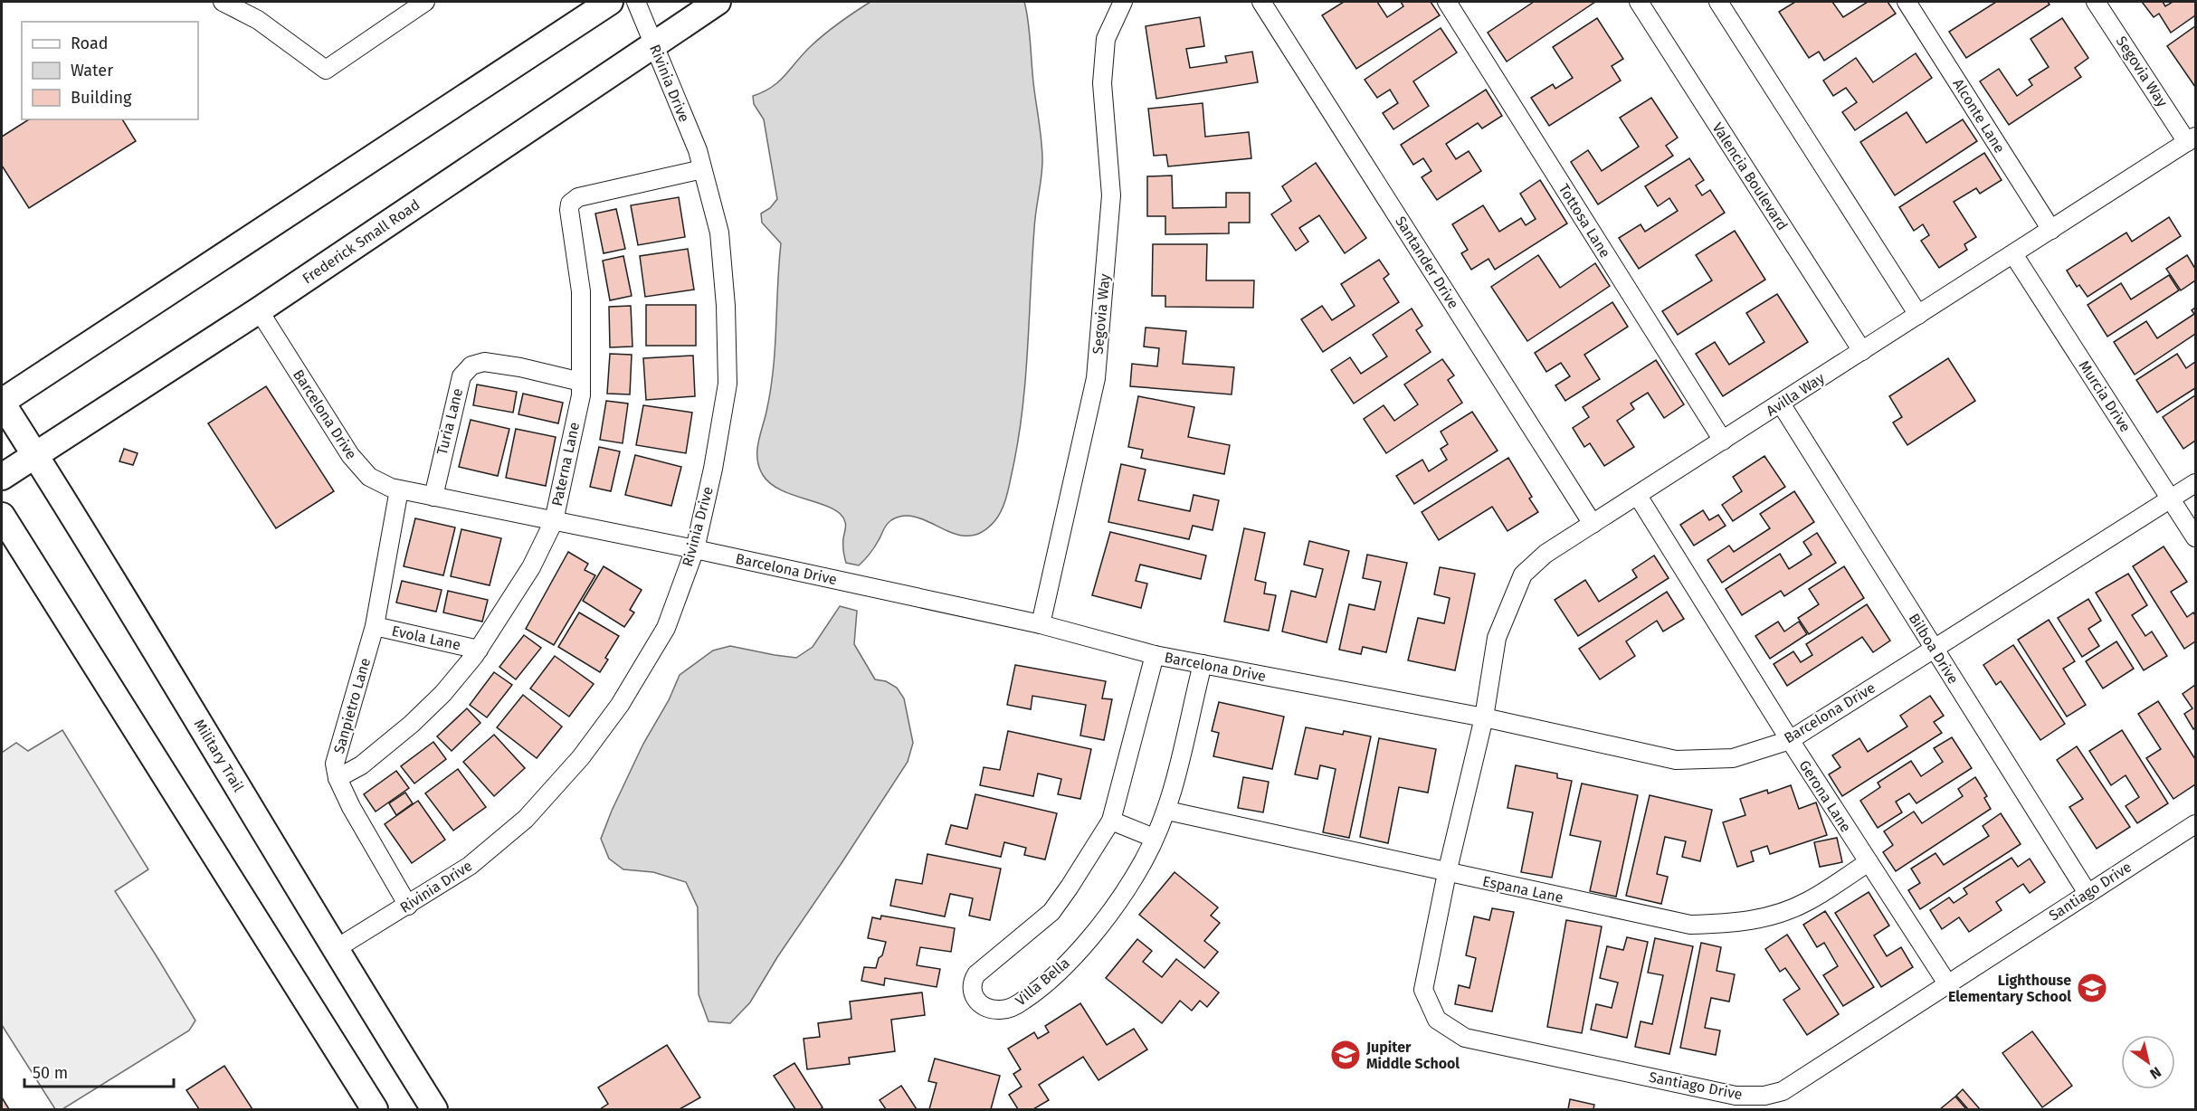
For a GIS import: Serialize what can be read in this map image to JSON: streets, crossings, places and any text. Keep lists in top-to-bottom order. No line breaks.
{"streets":{"street":["Segovia Way","Rivinia Drive","Alconte Lane","Valencia Boulevard","Tottosa Lane","Frederick Small Road","Santander Drive","Avilla Way","Murcia Drive","Barcelona Drive","Turia Lane","Paterna Lane","Evola Lane","Bilboa Drive","Sanpietro Lane","Military Trail","Gerona Lane","Espana Lane","Santiago Drive","Villa Bella"]},"crossings":[["Segovia Way","Avilla Way"],["Segovia Way","Barcelona Drive"],["Rivinia Drive","Frederick Small Road"],["Rivinia Drive","Barcelona Drive"],["Rivinia Drive","Paterna Lane"],["Rivinia Drive","Sanpietro Lane"],["Rivinia Drive","Military Trail"],["Alconte Lane","Avilla Way"],["Valencia Boulevard","Avilla Way"],["Tottosa Lane","Avilla Way"],["Frederick Small Road","Barcelona Drive"],["Frederick Small Road","Military Trail"],["Santander Drive","Avilla Way"],["Avilla Way","Murcia Drive"],["Avilla Way","Barcelona Drive"],["Avilla Way","Bilboa Drive"],["Avilla Way","Gerona Lane"],["Avilla Way","Santiago Drive"],["Murcia Drive","Barcelona Drive"],["Barcelona Drive","Turia Lane"],["Barcelona Drive","Paterna Lane"],["Barcelona Drive","Bilboa Drive"],["Barcelona Drive","Sanpietro Lane"],["Barcelona Drive","Gerona Lane"],["Barcelona Drive","Santiago Drive"],["Barcelona Drive","Villa Bella"],["Turia Lane","Paterna Lane"],["Paterna Lane","Evola Lane"],["Paterna Lane","Sanpietro Lane"],["Evola Lane","Sanpietro Lane"],["Bilboa Drive","Santiago Drive"],["Gerona Lane","Espana Lane"],["Gerona Lane","Santiago Drive"],["Espana Lane","Santiago Drive"],["Espana Lane","Villa Bella"]],"places":{"school or university":["Lighthouse Elementary School","Jupiter Middle School"]},"legend":["Road","Water","Building"],"scale_bar":"50 m","north":"bottom right"}
